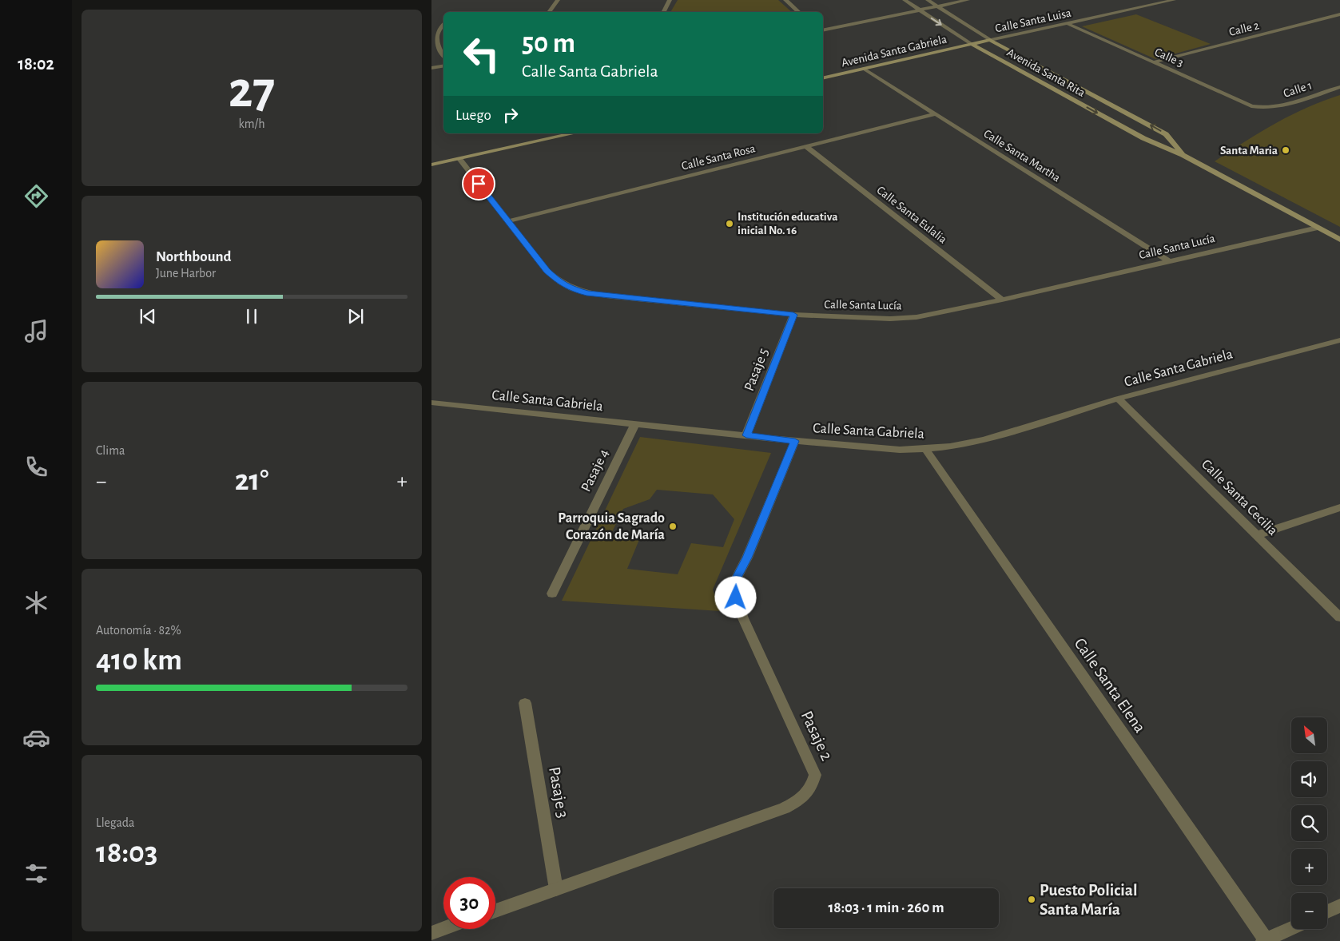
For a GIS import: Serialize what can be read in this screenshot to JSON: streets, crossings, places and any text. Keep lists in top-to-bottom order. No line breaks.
{"streets":{"street":["Calle Santa Luisa","Calle 2","Avenida Santa Gabriela","Calle 3","Avenida Santa Rita","Calle 1","Calle Santa Martha","Calle Santa Rosa","Calle Santa Eulalia","Calle Santa Lucía","Calle Santa Gabriela","Pasaje 5","Pasaje 4","Calle Santa Cecilia","Calle Santa Elena","Pasaje 2","Pasaje 3"]},"crossings":[["Calle Santa Luisa","Avenida Santa Gabriela"],["Calle Santa Luisa","Calle 3"],["Calle Santa Luisa","Avenida Santa Rita"],["Calle 2","Calle 3"],["Avenida Santa Gabriela","Avenida Santa Rita"],["Avenida Santa Gabriela","Calle Santa Martha"],["Calle 3","Calle 1"],["Avenida Santa Rita","Calle Santa Lucía"],["Calle Santa Martha","Calle Santa Rosa"],["Calle Santa Martha","Calle Santa Lucía"],["Calle Santa Rosa","Calle Santa Eulalia"],["Calle Santa Rosa","Calle Santa Lucía"],["Calle Santa Eulalia","Calle Santa Lucía"],["Calle Santa Lucía","Pasaje 5"],["Calle Santa Gabriela","Pasaje 5"],["Calle Santa Gabriela","Pasaje 4"],["Calle Santa Gabriela","Calle Santa Cecilia"],["Calle Santa Gabriela","Calle Santa Elena"],["Calle Santa Gabriela","Pasaje 2"],["Pasaje 2","Pasaje 3"]],"places":["Santa Maria","Institución educativa inicial No. 16","Parroquia Sagrado Corazón de María","Puesto Policial Santa María"],"north":"top left","page":{"tabs":"18:02","tile":[["27","km/h"],"Clima",["Autonomía · 82%","410 km"],["Llegada","18:03"]],"turn":["50 m","Calle Santa Gabriela"],"then":"Luego","song":["Northbound","June Harbor"],"heat":["−","21°","+"],"map_buttons":["+","−"],"limit":"30","trip":"18:03 · 1 min · 260 m"}}
